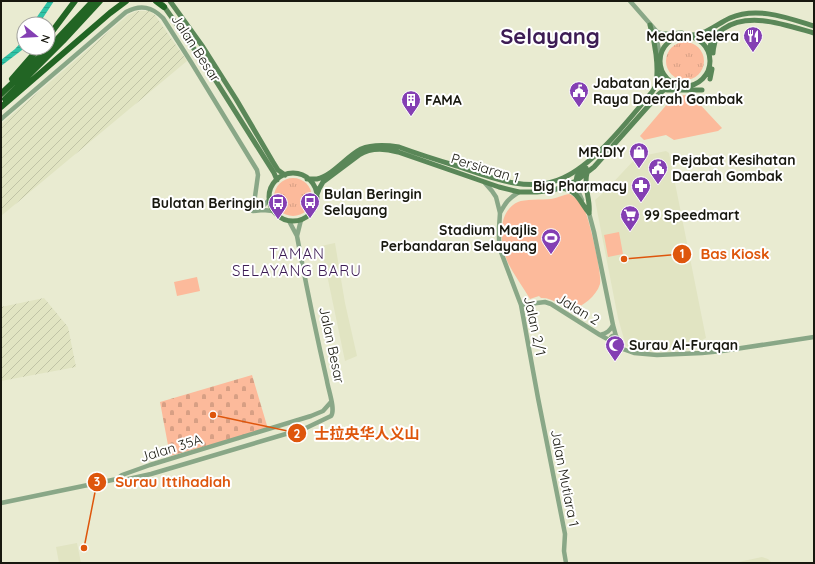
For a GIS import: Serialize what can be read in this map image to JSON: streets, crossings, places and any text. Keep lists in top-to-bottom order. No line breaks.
{"streets":{"main road":["Jalan Besar","Persiaran 1"],"street":["Jalan 2","Jalan 2/1","Jalan 35A","Jalan Mutiara 1"]},"crossings":[["Jalan Besar","Persiaran 1"],["Jalan Besar","Jalan 35A"],["Persiaran 1","Jalan 2/1"],["Jalan 2","Jalan 2/1"],["Jalan 2/1","Jalan Mutiara 1"]],"districts":["Selayang","TAMAN SELAYANG BARU"],"places":{"restaurant":["Medan Selera"],"public building":["Jabatan Kerja Raya Daerah Gombak","Pejabat Kesihatan Daerah Gombak"],"building":["FAMA"],"shop":["MR.DIY"],"pharmacy":["Big Pharmacy"],"bus stop":["Bulan Beringin Selayang","Bulatan Beringin"],"supermarket":["99 Speedmart"],"sports":["Stadium Majlis Perbandaran Selayang"],"other":["Bas Kiosk","士拉央华人义山","Surau Ittihadiah"],"mosque":["Surau Al-Furqan"]},"north":"right"}
